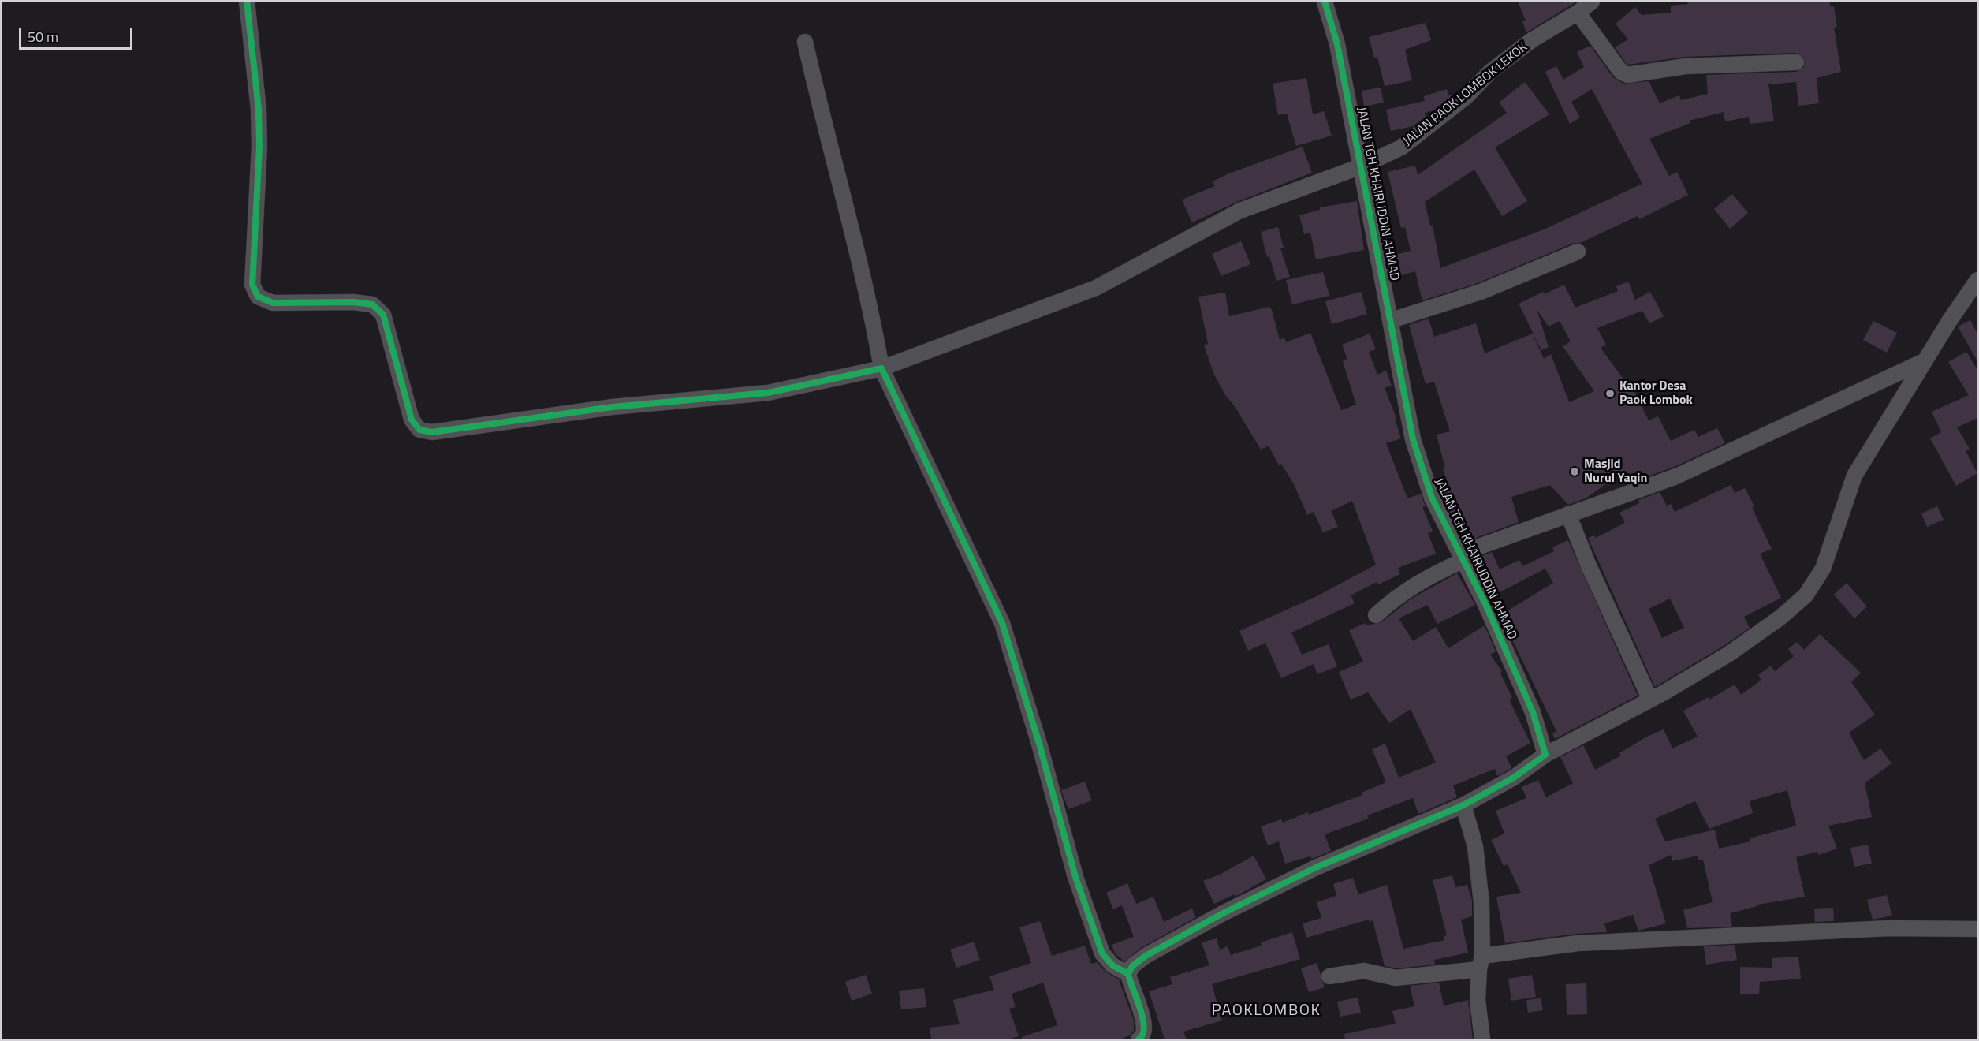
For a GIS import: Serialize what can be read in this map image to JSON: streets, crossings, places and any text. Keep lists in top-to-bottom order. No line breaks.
{"streets":{"street":["JALAN PAOK LOMBOK LEKOK","JALAN TGH KHAIRUDDIN AHMAD"]},"crossings":[["JALAN PAOK LOMBOK LEKOK","JALAN TGH KHAIRUDDIN AHMAD"]],"districts":["PAOKLOMBOK"],"places":["Kantor Desa Paok Lombok","Masjid Nurul Yaqin"],"scale_bar":"50 m"}
